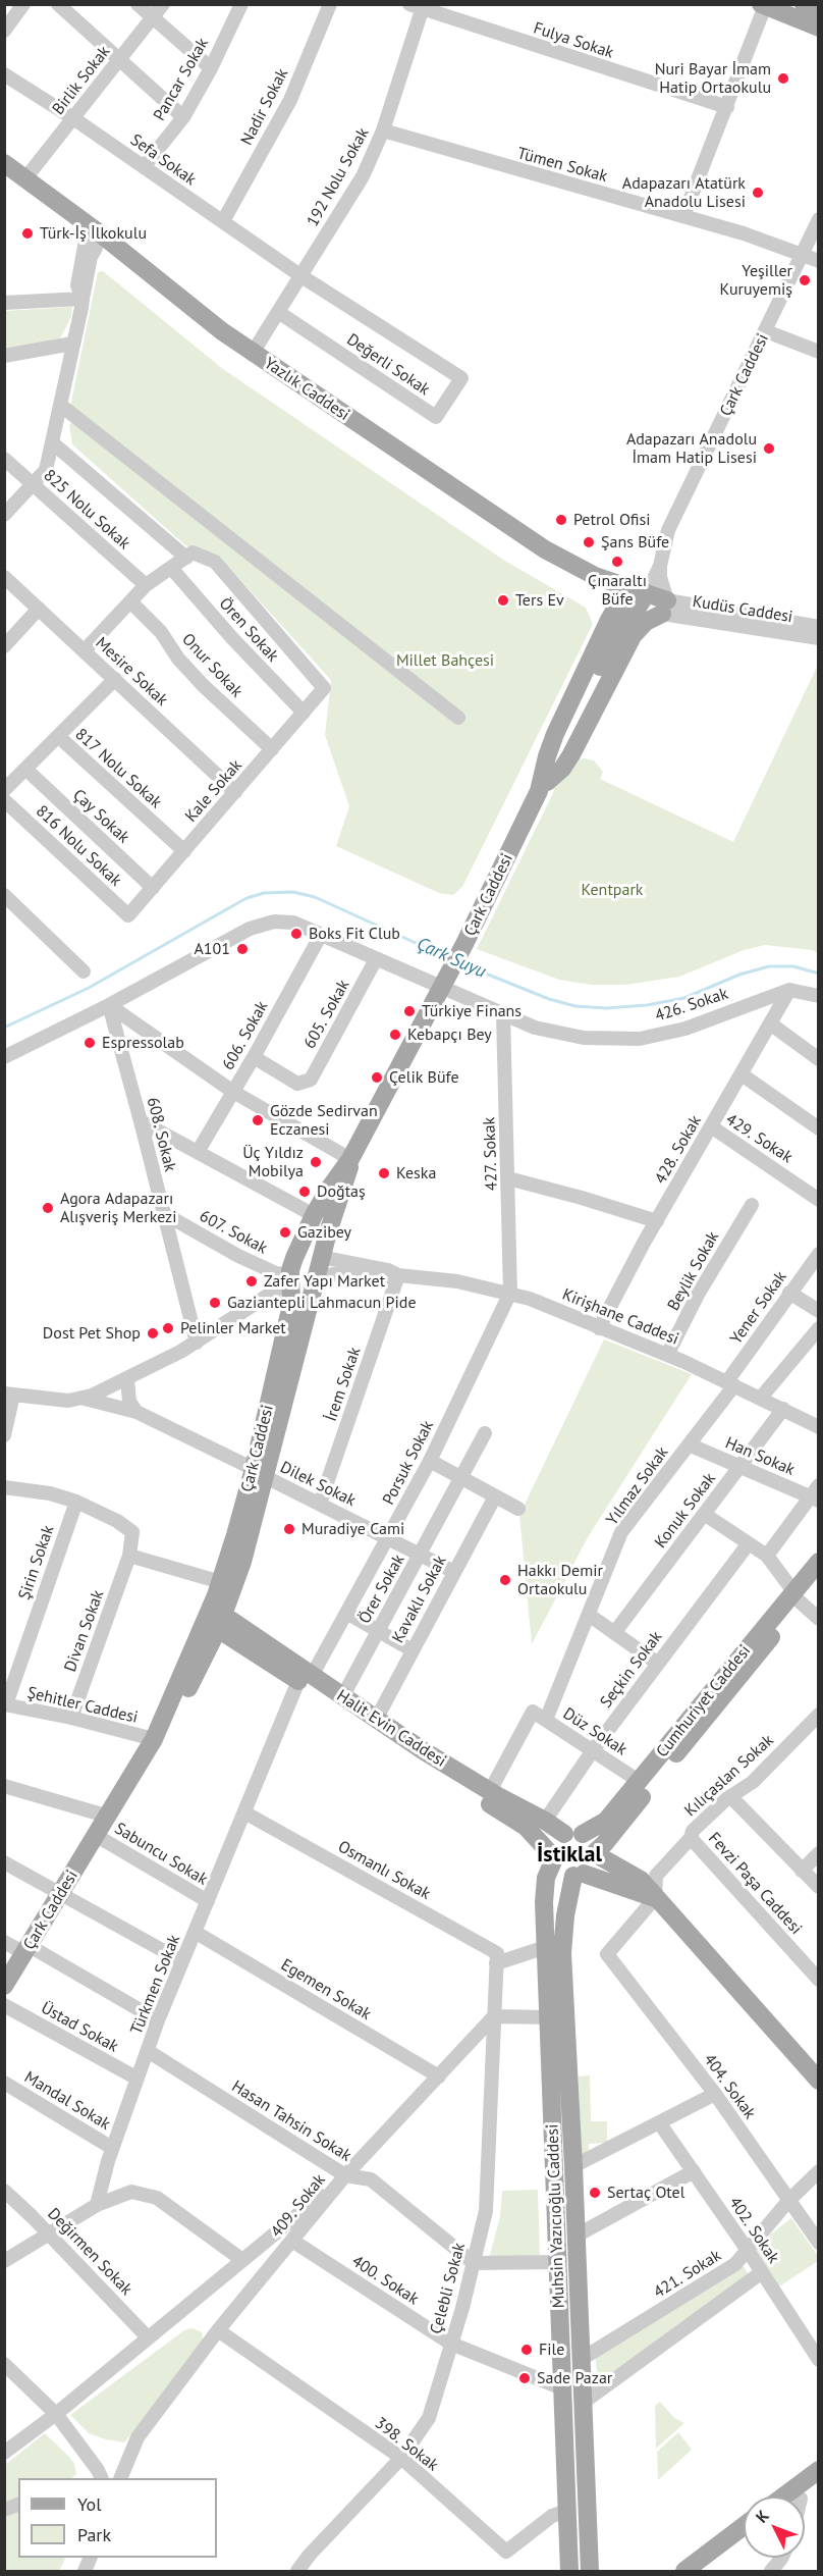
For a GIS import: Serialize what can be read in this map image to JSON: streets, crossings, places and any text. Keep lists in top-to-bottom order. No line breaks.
{"streets":{"main road":["Çark Caddesi","Yazlık Caddesi","Cumhuriyet Caddesi","Halit Evin Caddesi","Muhsin Yazıcıoğlu Caddesi"],"street":["Fulya Sokak","Pancar Sokak","Birlik Sokak","Nadir Sokak","Sefa Sokak","Tümen Sokak","192 Nolu Sokak","Değerli Sokak","825 Nolu Sokak","Kudüs Caddesi","Ören Sokak","Onur Sokak","Mesire Sokak","817 Nolu Sokak","Kale Sokak","Çay Sokak","816 Nolu Sokak","426. Sokak","605. Sokak","606. Sokak","608. Sokak","429. Sokak","428. Sokak","427. Sokak","607. Sokak","Beylik Sokak","Yener Sokak","Kirişhane Caddesi","İrem Sokak","Han Sokak","Porsuk Sokak","Dilek Sokak","Yılmaz Sokak","Konuk Sokak","Şirin Sokak","Örer Sokak","Kavaklı Sokak","Divan Sokak","Seçkin Sokak","Şehitler Caddesi","Düz Sokak","Kılıçaslan Sokak","Sabuncu Sokak","Osmanlı Sokak","Fevzi Paşa Caddesi","Türkmen Sokak","Egemen Sokak","Üstad Sokak","404. Sokak","Mandal Sokak","Hasan Tahsin Sokak","409. Sokak","402. Sokak","Değirmen Sokak","421. Sokak","400. Sokak","Çelebli Sokak","398. Sokak"]},"crossings":[["Fulya Sokak","192 Nolu Sokak"],["Pancar Sokak","Sefa Sokak"],["Birlik Sokak","Sefa Sokak"],["Birlik Sokak","Yazlık Caddesi"],["Nadir Sokak","Sefa Sokak"],["Sefa Sokak","192 Nolu Sokak"],["Sefa Sokak","Değerli Sokak"],["Tümen Sokak","192 Nolu Sokak"],["Tümen Sokak","Çark Caddesi"],["192 Nolu Sokak","Değerli Sokak"],["192 Nolu Sokak","Yazlık Caddesi"],["Çark Caddesi","Yazlık Caddesi"],["Çark Caddesi","426. Sokak"],["Çark Caddesi","607. Sokak"],["Çark Caddesi","Kirişhane Caddesi"],["Çark Caddesi","Dilek Sokak"],["Çark Caddesi","Şehitler Caddesi"],["Çark Caddesi","Halit Evin Caddesi"],["Çark Caddesi","Sabuncu Sokak"],["Ören Sokak","Kale Sokak"],["Onur Sokak","Kale Sokak"],["Mesire Sokak","Kale Sokak"],["817 Nolu Sokak","Kale Sokak"],["Kale Sokak","Çay Sokak"],["Kale Sokak","816 Nolu Sokak"],["426. Sokak","605. Sokak"],["426. Sokak","606. Sokak"],["426. Sokak","608. Sokak"],["426. Sokak","428. Sokak"],["426. Sokak","427. Sokak"],["605. Sokak","606. Sokak"],["608. Sokak","607. Sokak"],["429. Sokak","428. Sokak"],["428. Sokak","Kirişhane Caddesi"],["427. Sokak","Kirişhane Caddesi"],["427. Sokak","Porsuk Sokak"],["Beylik Sokak","Kirişhane Caddesi"],["Yener Sokak","Kirişhane Caddesi"],["Yener Sokak","Yılmaz Sokak"],["Kirişhane Caddesi","İrem Sokak"],["Kirişhane Caddesi","Porsuk Sokak"],["Kirişhane Caddesi","Yılmaz Sokak"],["Kirişhane Caddesi","Konuk Sokak"],["İrem Sokak","Dilek Sokak"],["Han Sokak","Yılmaz Sokak"],["Han Sokak","Konuk Sokak"],["Porsuk Sokak","Dilek Sokak"],["Porsuk Sokak","Halit Evin Caddesi"],["Porsuk Sokak","Türkmen Sokak"],["Dilek Sokak","Örer Sokak"],["Dilek Sokak","Kavaklı Sokak"],["Yılmaz Sokak","Düz Sokak"],["Şirin Sokak","Şehitler Caddesi"],["Örer Sokak","Halit Evin Caddesi"],["Kavaklı Sokak","Halit Evin Caddesi"],["Divan Sokak","Şehitler Caddesi"],["Seçkin Sokak","Halit Evin Caddesi"],["Seçkin Sokak","Düz Sokak"],["Cumhuriyet Caddesi","Halit Evin Caddesi"],["Cumhuriyet Caddesi","Düz Sokak"],["Cumhuriyet Caddesi","Muhsin Yazıcıoğlu Caddesi"],["Halit Evin Caddesi","Düz Sokak"],["Halit Evin Caddesi","Türkmen Sokak"],["Halit Evin Caddesi","Muhsin Yazıcıoğlu Caddesi"],["Kılıçaslan Sokak","Fevzi Paşa Caddesi"],["Kılıçaslan Sokak","404. Sokak"],["Sabuncu Sokak","Türkmen Sokak"],["Osmanlı Sokak","Türkmen Sokak"],["Osmanlı Sokak","Çelebli Sokak"],["Türkmen Sokak","Egemen Sokak"],["Türkmen Sokak","Üstad Sokak"],["Türkmen Sokak","Mandal Sokak"],["Türkmen Sokak","Hasan Tahsin Sokak"],["Egemen Sokak","409. Sokak"],["404. Sokak","421. Sokak"],["Hasan Tahsin Sokak","409. Sokak"],["Hasan Tahsin Sokak","Çelebli Sokak"],["409. Sokak","400. Sokak"],["409. Sokak","Çelebli Sokak"],["409. Sokak","398. Sokak"],["Muhsin Yazıcıoğlu Caddesi","421. Sokak"],["Muhsin Yazıcıoğlu Caddesi","400. Sokak"],["Muhsin Yazıcıoğlu Caddesi","398. Sokak"],["402. Sokak","421. Sokak"],["400. Sokak","Çelebli Sokak"],["Çelebli Sokak","398. Sokak"]],"districts":["İstiklal"],"water":["Çark Suyu"],"parks":["Millet Bahçesi","Kentpark"],"places":["Nuri Bayar İmam Hatip Ortaokulu","Adapazarı Atatürk Anadolu Lisesi","Türk-İş İlkokulu","Yeşiller Kuruyemiş","Adapazarı Anadolu İmam Hatip Lisesi","Petrol Ofisi","Şans Büfe","Çınaraltı Büfe","Ters Ev","Boks Fit Club","A101","Türkiye Finans","Kebapçı Bey","Espressolab","Çelik Büfe","Gözde Sedirvan Eczanesi","Üç Yıldız Mobilya","Keska","Doğtaş","Agora Adapazarı Alışveriş Merkezi","Gazibey","Zafer Yapı Market","Gaziantepli Lahmacun Pide","Pelinler Market","Dost Pet Shop","Muradiye Cami","Hakkı Demir Ortaokulu","Sertaç Otel","File","Sade Pazar"],"legend":["Yol","Park"],"north":"top left"}
